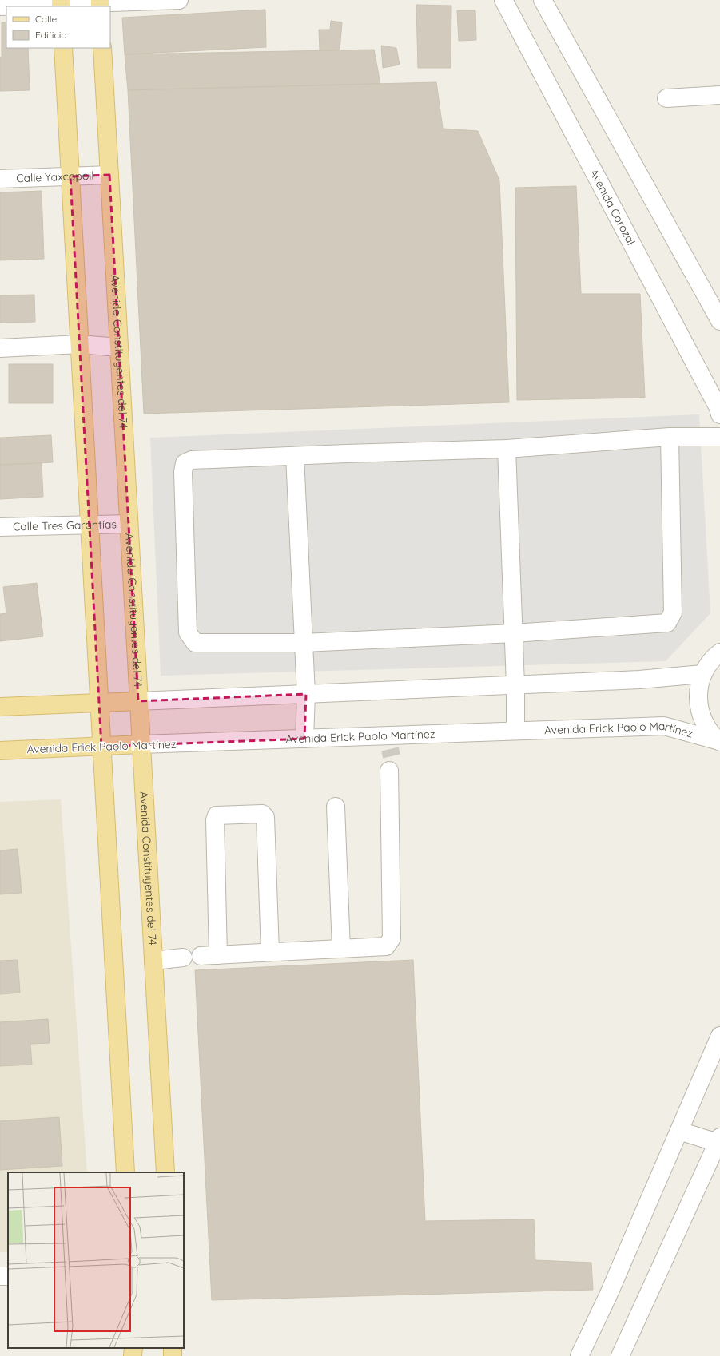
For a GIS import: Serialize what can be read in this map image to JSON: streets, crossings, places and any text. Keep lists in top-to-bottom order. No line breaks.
{"streets":{"main road":["Avenida Constituyentes del 74","Avenida Erick Paolo Martínez"],"street":["Calle Yaxcopoil","Avenida Corozal","Calle Tres Garantías"]},"crossings":[["Calle Yaxcopoil","Avenida Constituyentes del 74"],["Avenida Constituyentes del 74","Calle Tres Garantías"],["Avenida Constituyentes del 74","Avenida Erick Paolo Martínez"]],"legend":["Calle","Edificio"]}
